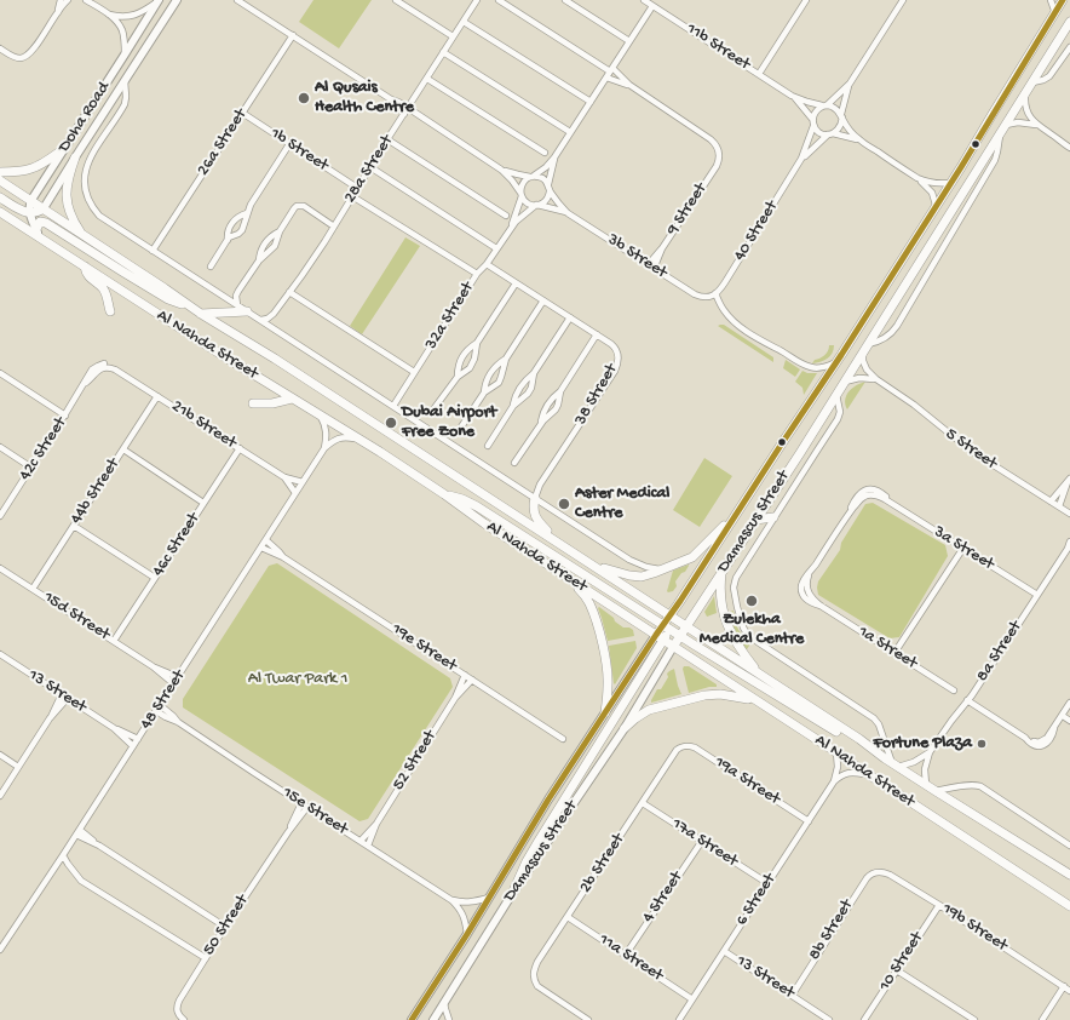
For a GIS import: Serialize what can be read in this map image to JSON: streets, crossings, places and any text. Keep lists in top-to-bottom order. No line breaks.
{"streets":{"main road":["Doha Road","Al Nahda Street","Damascus Street"],"street":["11b Street","26a Street","1b Street","28a Street","9 Street","40 Street","3b Street","32a Street","38 Street","21b Street","42c Street","5 Street","44b Street","46c Street","3a Street","15d Street","19e Street","1a Street","8a Street","13 Street","48 Street","52 Street","19a Street","15e Street","17a Street","2b Street","4 Street","6 Street","50 Street","19b Street","8b Street","11a Street","10 Street"]},"crossings":[["11b Street","40 Street"],["Doha Road","Al Nahda Street"],["26a Street","1b Street"],["1b Street","28a Street"],["9 Street","3b Street"],["40 Street","3b Street"],["3b Street","32a Street"],["32a Street","38 Street"],["Al Nahda Street","Damascus Street"],["Al Nahda Street","8a Street"],["Al Nahda Street","48 Street"],["Al Nahda Street","6 Street"],["21b Street","42c Street"],["21b Street","44b Street"],["21b Street","46c Street"],["21b Street","48 Street"],["5 Street","Damascus Street"],["44b Street","15d Street"],["Damascus Street","15e Street"],["46c Street","15d Street"],["3a Street","1a Street"],["3a Street","8a Street"],["15d Street","48 Street"],["19e Street","48 Street"],["19e Street","52 Street"],["13 Street","48 Street"],["13 Street","6 Street"],["13 Street","8b Street"],["48 Street","15e Street"],["52 Street","15e Street"],["19a Street","2b Street"],["19a Street","6 Street"],["15e Street","50 Street"],["17a Street","2b Street"],["17a Street","4 Street"],["17a Street","6 Street"],["2b Street","11a Street"],["4 Street","11a Street"],["6 Street","11a Street"],["19b Street","8b Street"],["19b Street","10 Street"]],"parks":["Al Twar Park 1"],"places":["Al Qusais Health Centre","Dubai Airport Free Zone","Aster Medical Centre","Zulekha Medical Centre","Fortune Plaza"]}
